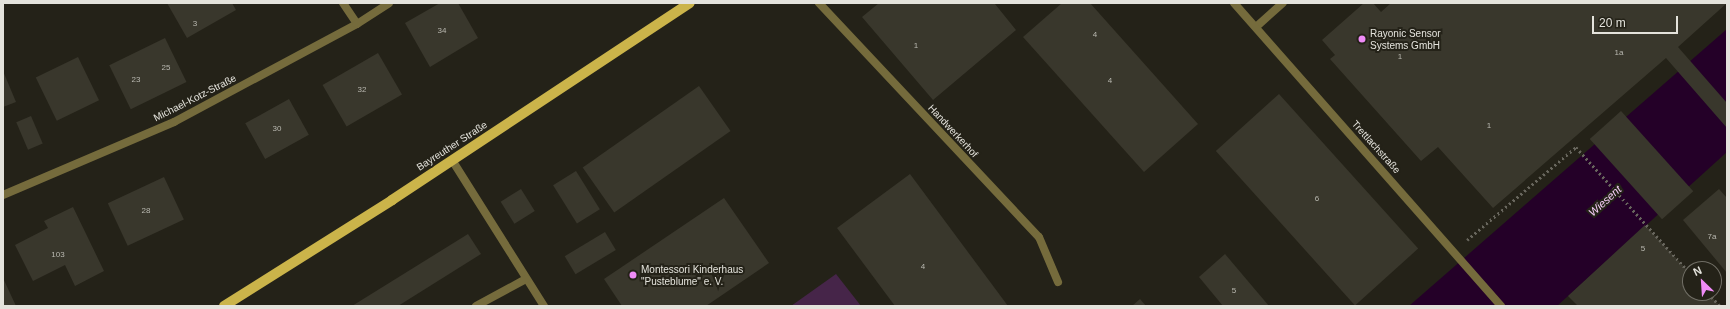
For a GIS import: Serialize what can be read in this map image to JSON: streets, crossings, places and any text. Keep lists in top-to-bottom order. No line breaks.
{"streets":{"main road":["Bayreuther Straße"],"street":["Michael-Kotz-Straße","Handwerkerhof","Trettlachstraße"]},"water":["Wiesent"],"places":["Rayonic Sensor Systems GmbH","Montessori Kinderhaus \"Pusteblume\" e. V."],"house_numbers":["3","34","4","1","1a","1","25","23","4","32","1","30","6","28","7a","5","103","4","5"],"scale_bar":"20 m","north":"top left"}
